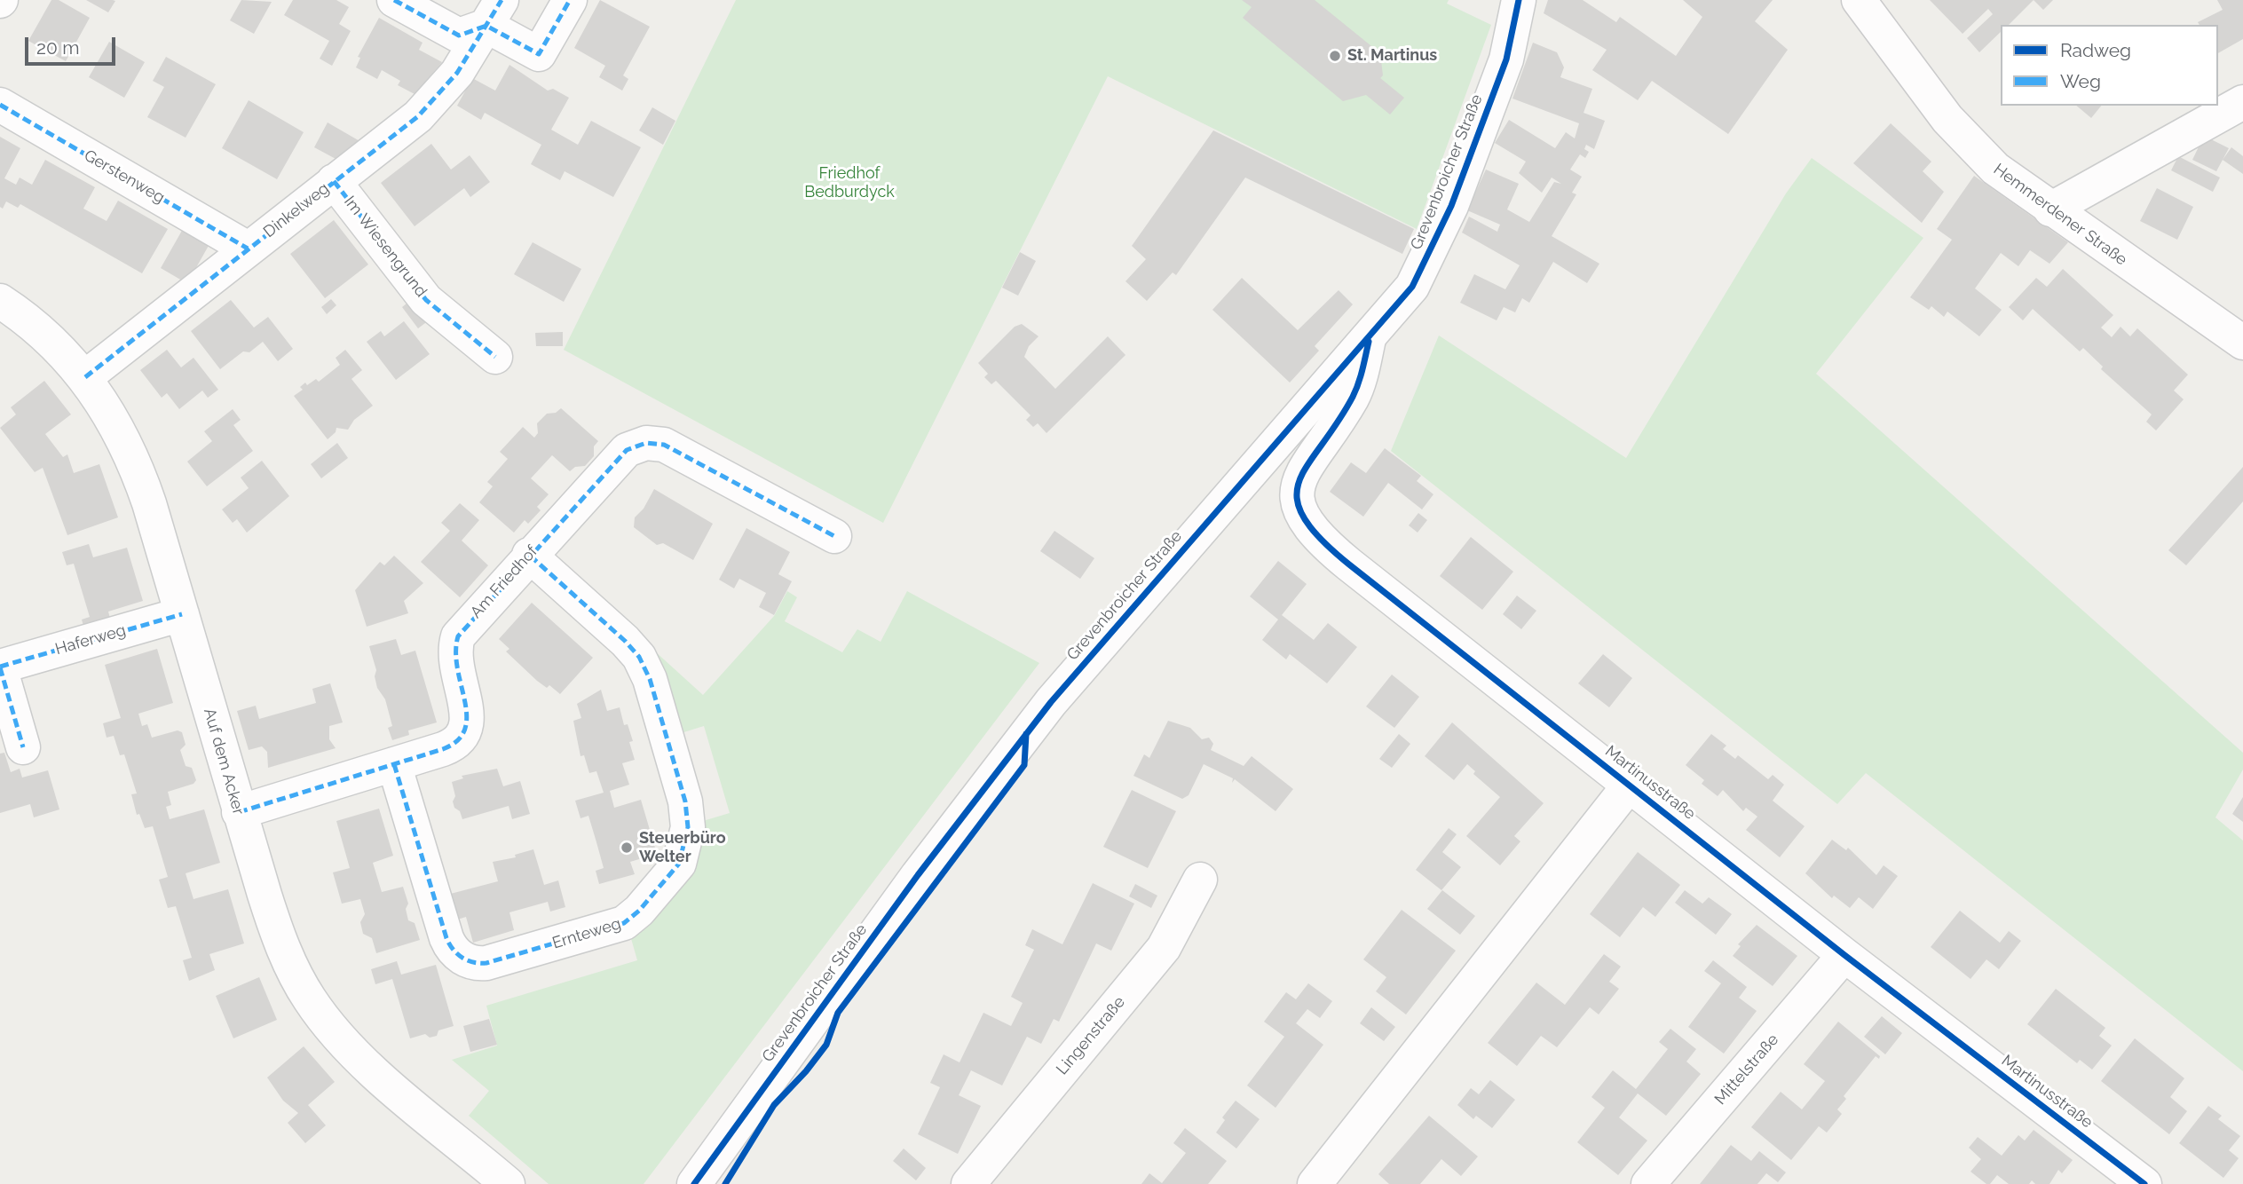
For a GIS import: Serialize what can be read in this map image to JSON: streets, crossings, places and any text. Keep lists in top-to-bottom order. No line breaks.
{"streets":{"street":["Grevenbroicher Straße","Gerstenweg","Dinkelweg","Hemmerdener Straße","Im Wiesengrund","Am Friedhof","Haferweg","Auf dem Acker","Martinusstraße","Ernteweg","Lingenstraße","Mittelstraße"]},"crossings":[["Grevenbroicher Straße","Martinusstraße"],["Gerstenweg","Dinkelweg"],["Dinkelweg","Im Wiesengrund"],["Dinkelweg","Auf dem Acker"],["Am Friedhof","Auf dem Acker"],["Am Friedhof","Ernteweg"],["Haferweg","Auf dem Acker"],["Martinusstraße","Mittelstraße"]],"parks":["Friedhof Bedburdyck"],"places":["St. Martinus","Steuerbüro Welter"],"legend":["Radweg","Weg"],"scale_bar":"20 m"}
